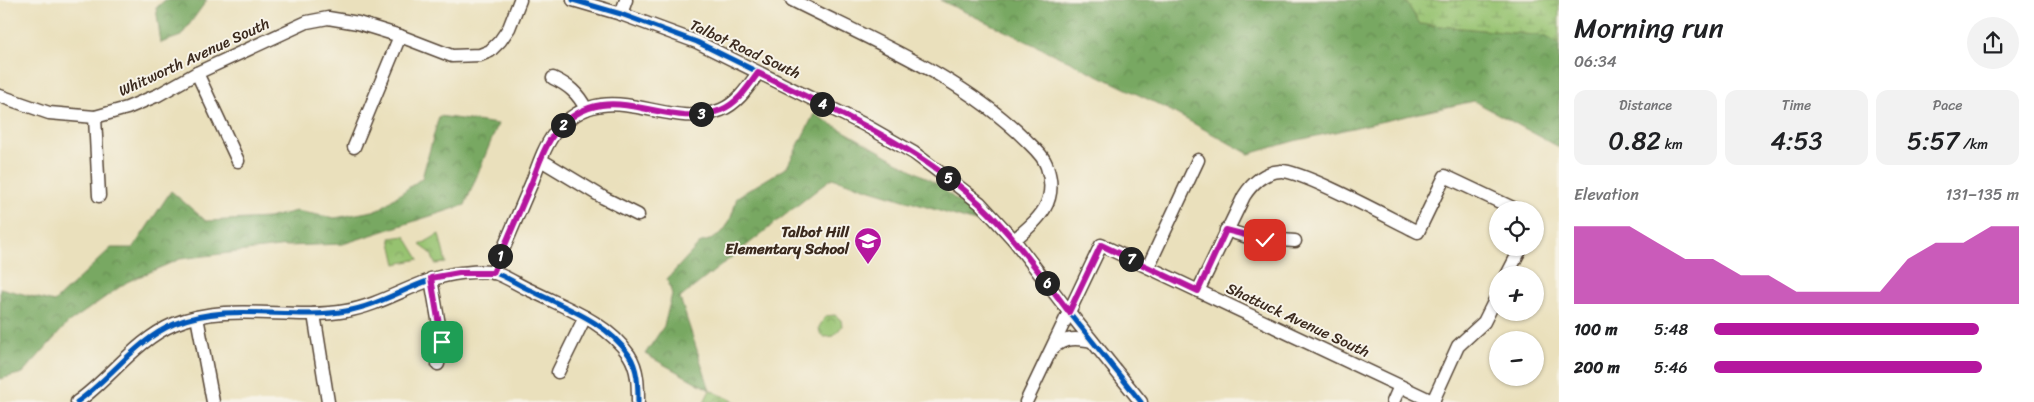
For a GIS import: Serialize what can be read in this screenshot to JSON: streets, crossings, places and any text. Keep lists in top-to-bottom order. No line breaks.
{"streets":{"street":["Talbot Road South","Whitworth Avenue South","Shattuck Avenue South"]},"crossings":[["Talbot Road South","Shattuck Avenue South"]],"places":{"school or university":["Talbot Hill Elementary School"]},"page":{"heading":["Morning run","06:34"],"stats":[["Distance","0.82 km"],["Time","4:53"],["Pace","5:57 /km"]],"pins":["4","3","2","5","1","7","6"],"chart":["Elevation","131–135 m"],"map_buttons":["+","−"],"list":[{"name":"100 m","note":"5:48"},{"name":"200 m","note":"5:46"}]}}
